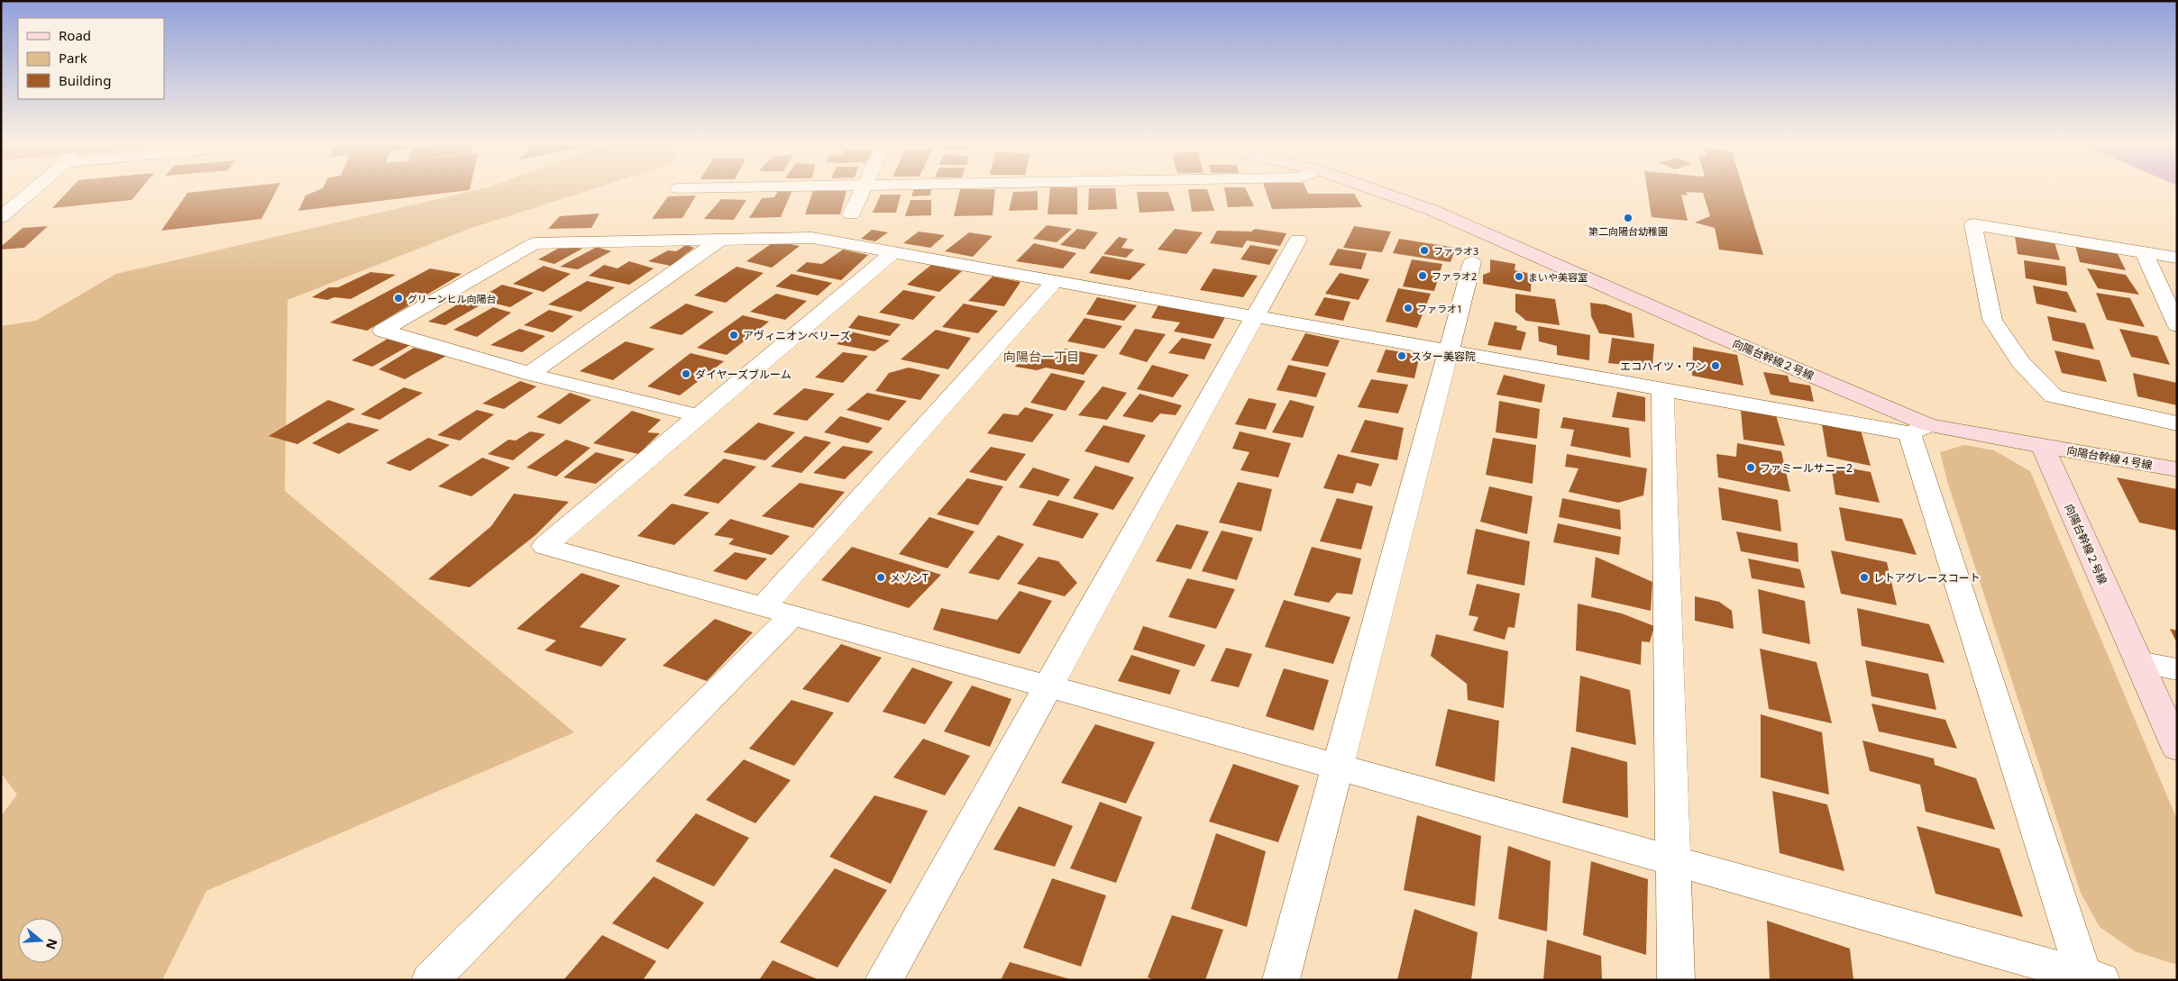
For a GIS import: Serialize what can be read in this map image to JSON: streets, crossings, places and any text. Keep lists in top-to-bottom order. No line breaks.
{"streets":{"street":["向陽台幹線２号線","向陽台幹線４号線"]},"crossings":[["向陽台幹線２号線","向陽台幹線４号線"]],"districts":["向陽台一丁目"],"places":["第二向陽台幼稚園","ファラオ3","ファラオ2","まいや美容室","グリーンヒル向陽台","ファラオ1","アヴィニオンベリーズ","スター美容院","エコハイツ・ワン","ダイヤーズブルーム","ファミールサニー2","メゾンT","レトアグレースコート"],"legend":["Road","Park","Building"],"north":"right"}
